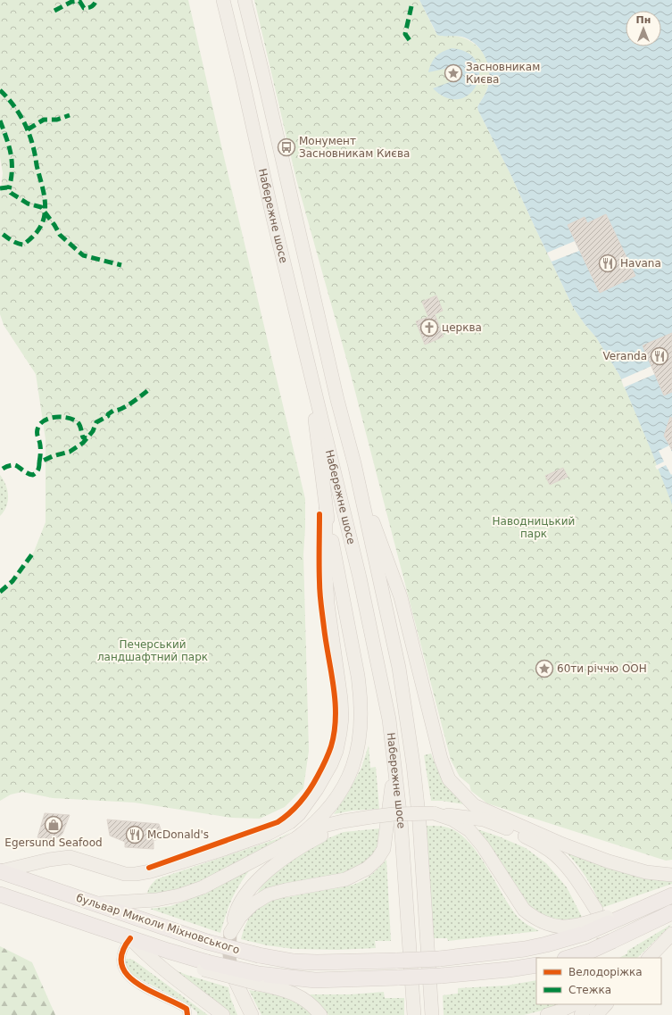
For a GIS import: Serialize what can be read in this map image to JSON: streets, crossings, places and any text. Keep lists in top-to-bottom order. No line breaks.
{"streets":{"highway":["бульвар Миколи Міхновського"],"main road":["Набережне шосе"]},"parks":["Наводницький парк","Печерський ландшафтний парк"],"places":{"place":["Засновникам Києва","60ти річчю ООН"],"bus stop":["Монумент Засновникам Києва"],"restaurant":["Havana","Veranda","McDonald's"],"church":["церква"],"shop":["Egersund Seafood"]},"legend":["Велодоріжка","Стежка"],"north":"top"}
